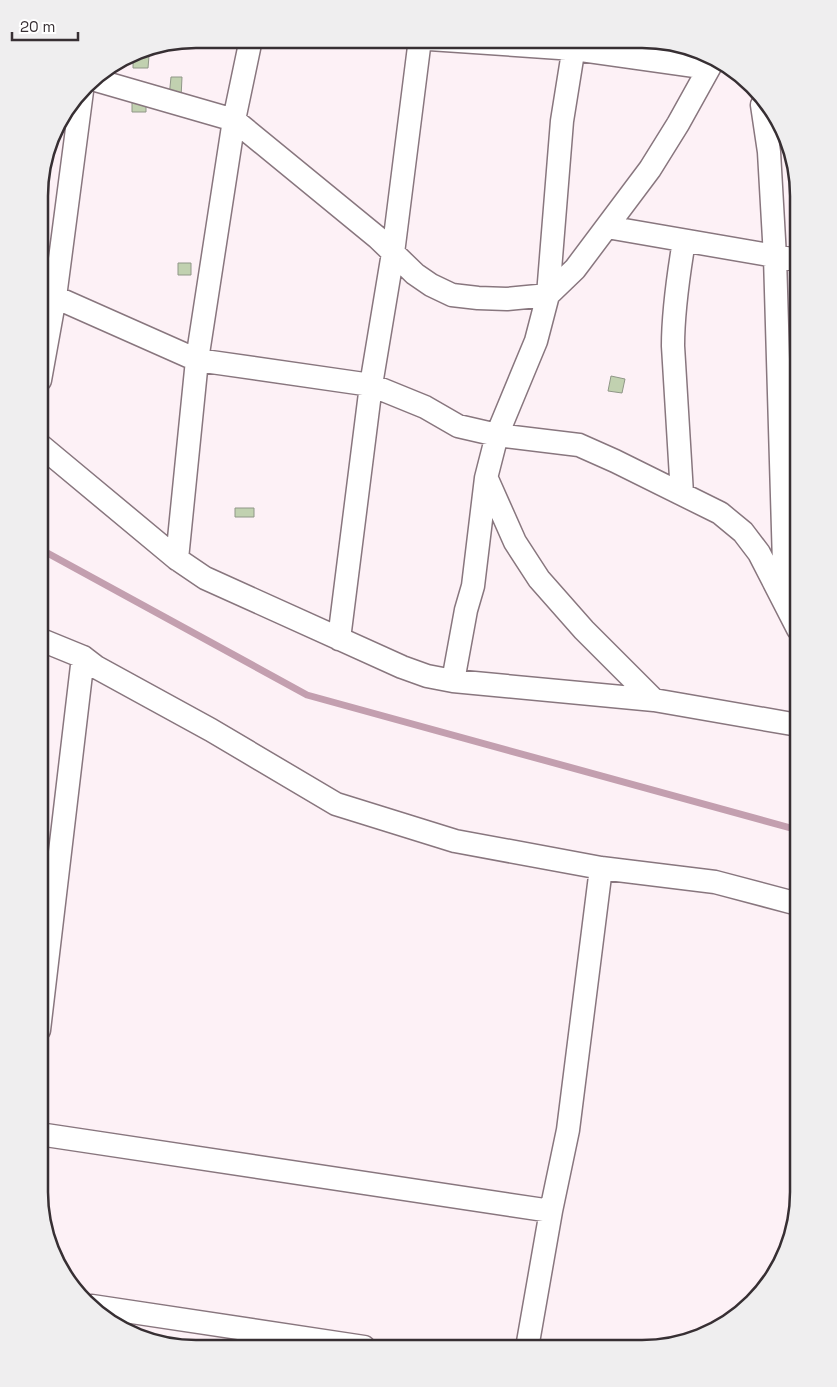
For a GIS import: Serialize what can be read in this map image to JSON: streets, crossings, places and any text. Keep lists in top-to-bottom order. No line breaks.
{"scale_bar":"20 m"}
